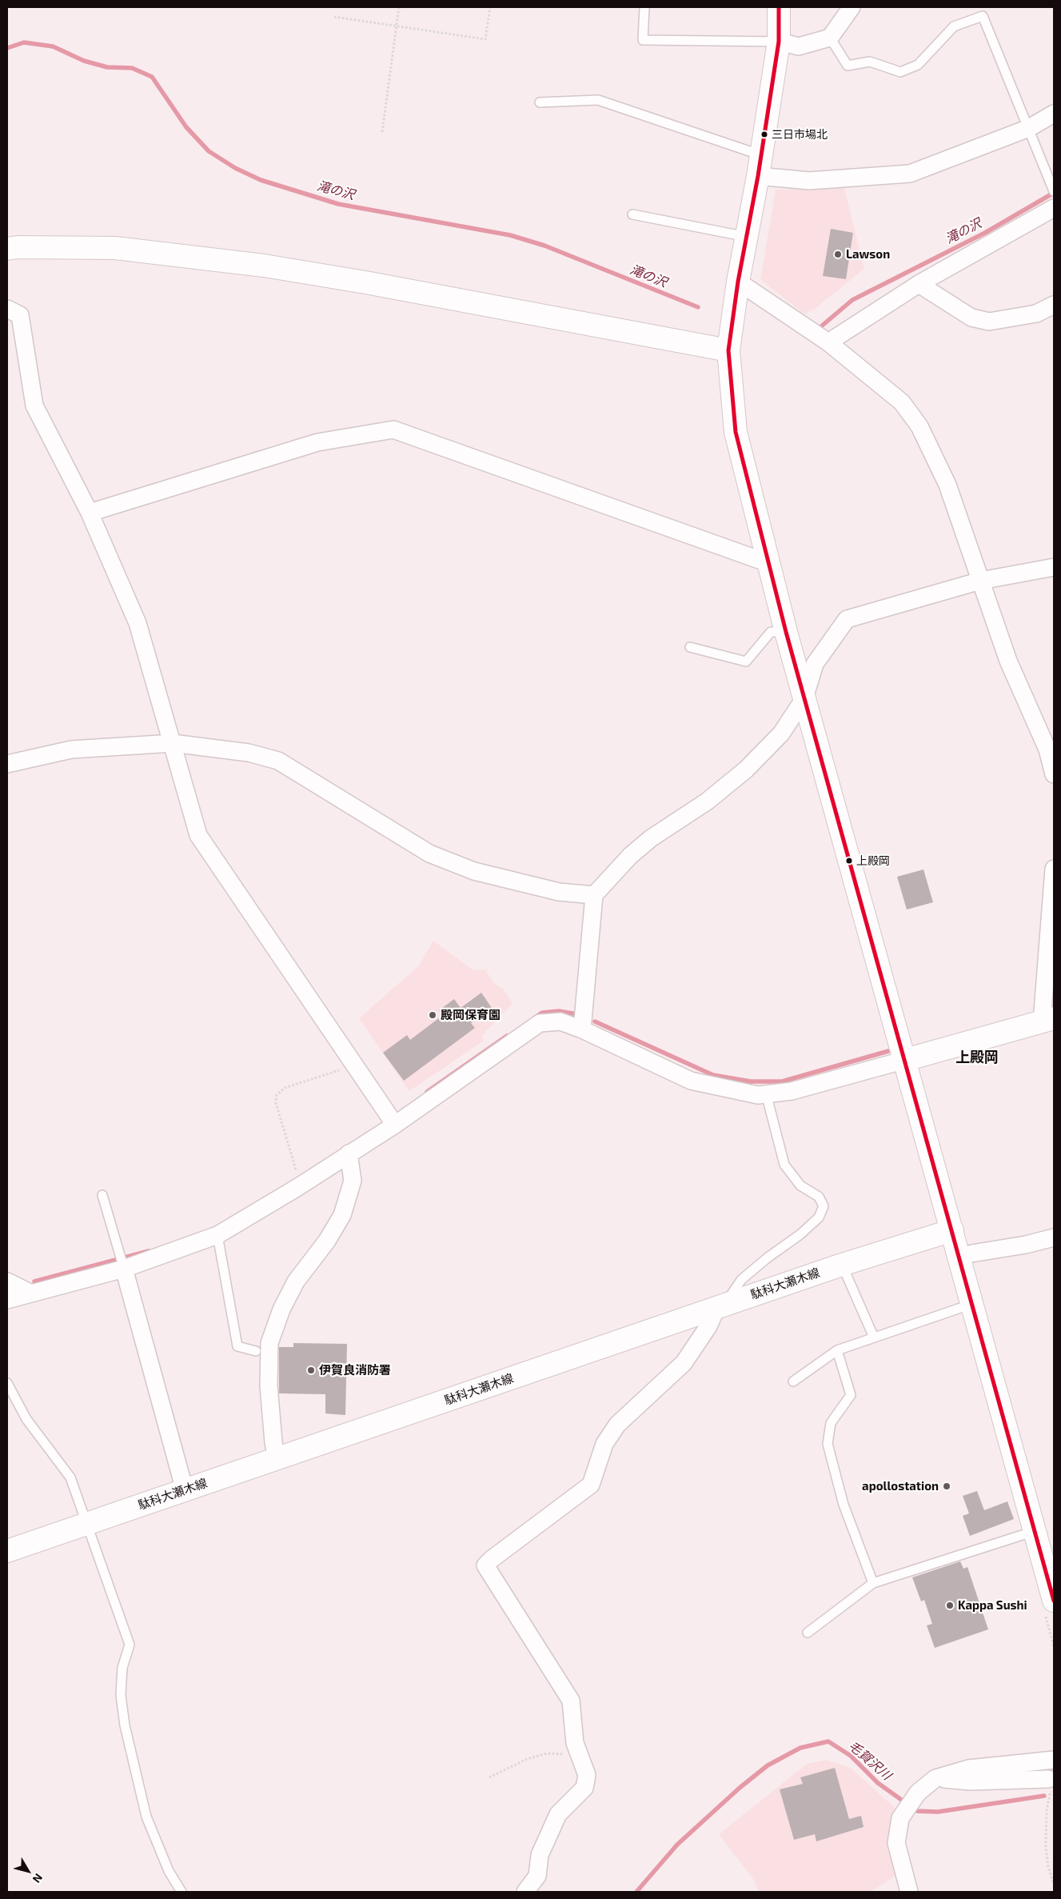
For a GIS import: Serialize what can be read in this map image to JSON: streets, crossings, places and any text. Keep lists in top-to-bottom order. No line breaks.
{"streets":{"street":["駄科大瀬木線"]},"districts":["上殿岡"],"water":["滝の沢","毛賀沢川"],"places":["三日市場北","Lawson","上殿岡","殿岡保育園","伊賀良消防署","apollostation","Kappa Sushi"],"north":"bottom right"}
